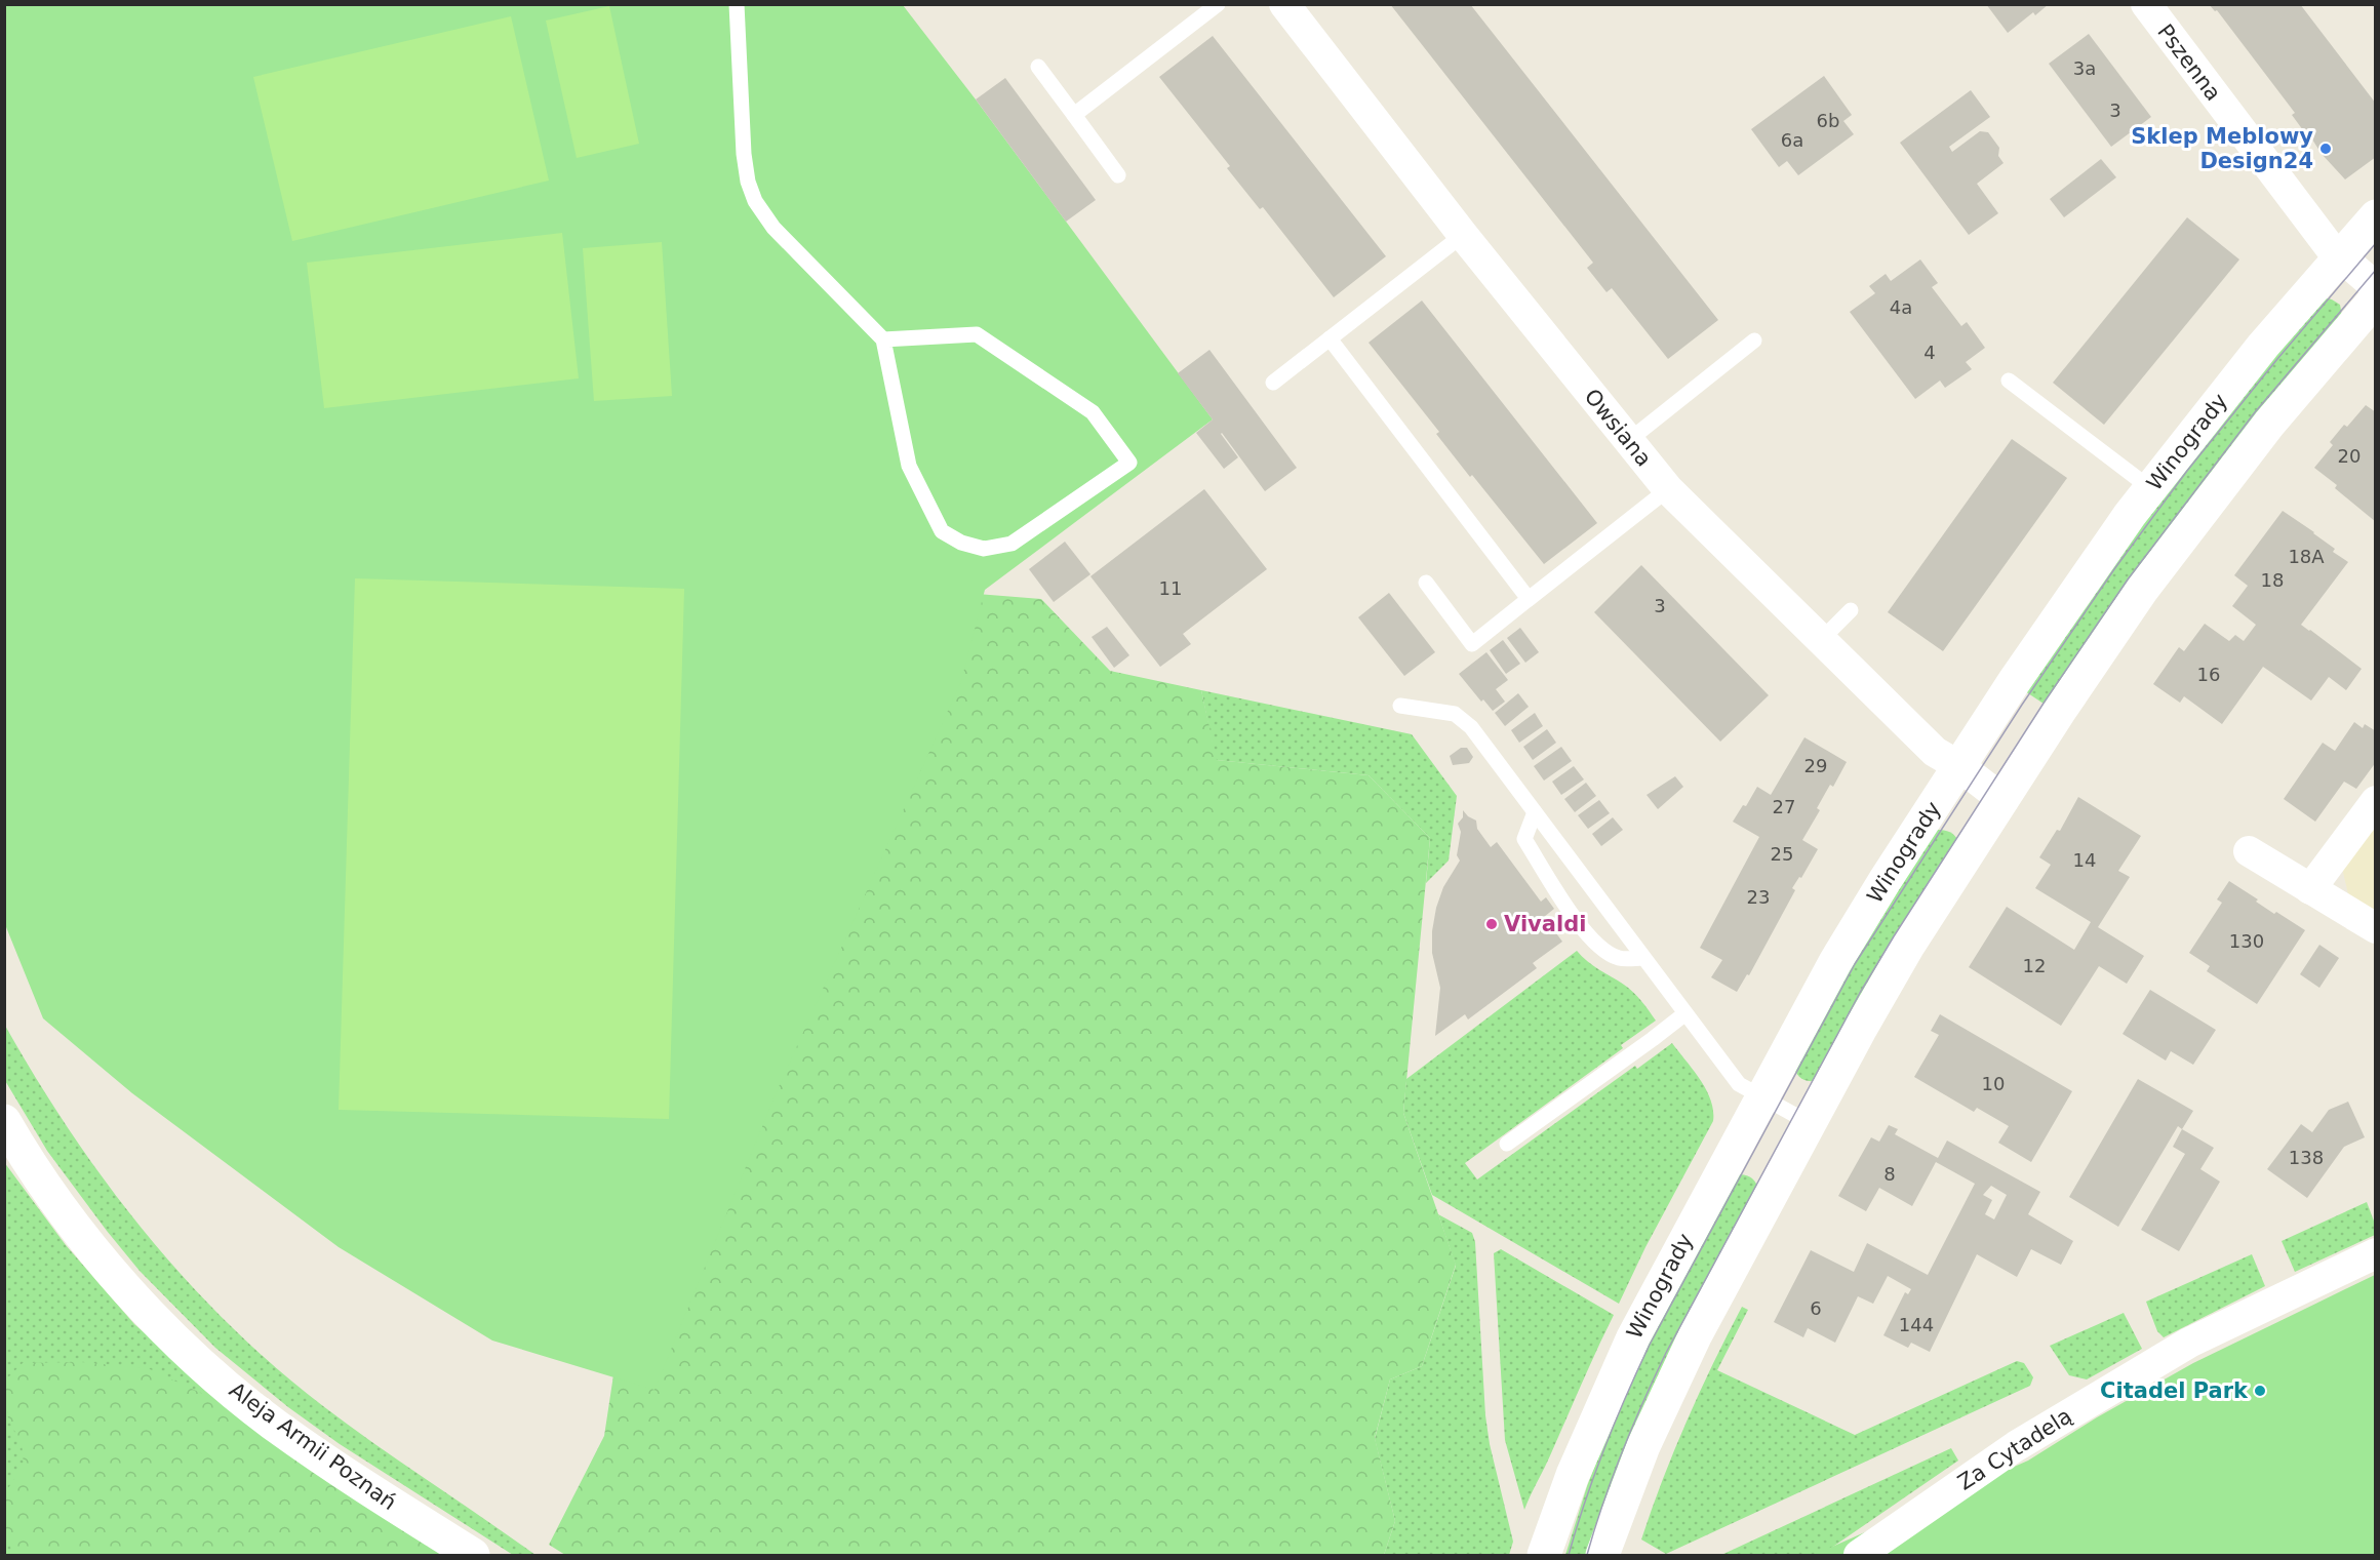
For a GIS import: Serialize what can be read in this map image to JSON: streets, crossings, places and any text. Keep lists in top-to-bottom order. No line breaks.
{"streets":{"street":["Pszenna","Owsiana","Winogrady","Aleja Armii Poznań","Za Cytadelą"]},"crossings":[["Pszenna","Winogrady"],["Owsiana","Winogrady"]],"places":["Sklep Meblowy Design24","Vivaldi","Citadel Park"],"house_numbers":["3a","3","6b","6a","4a","4","20","18A","18","11","3","16","29","27","25","14","23","130","12","10","138","8","6","144"]}
